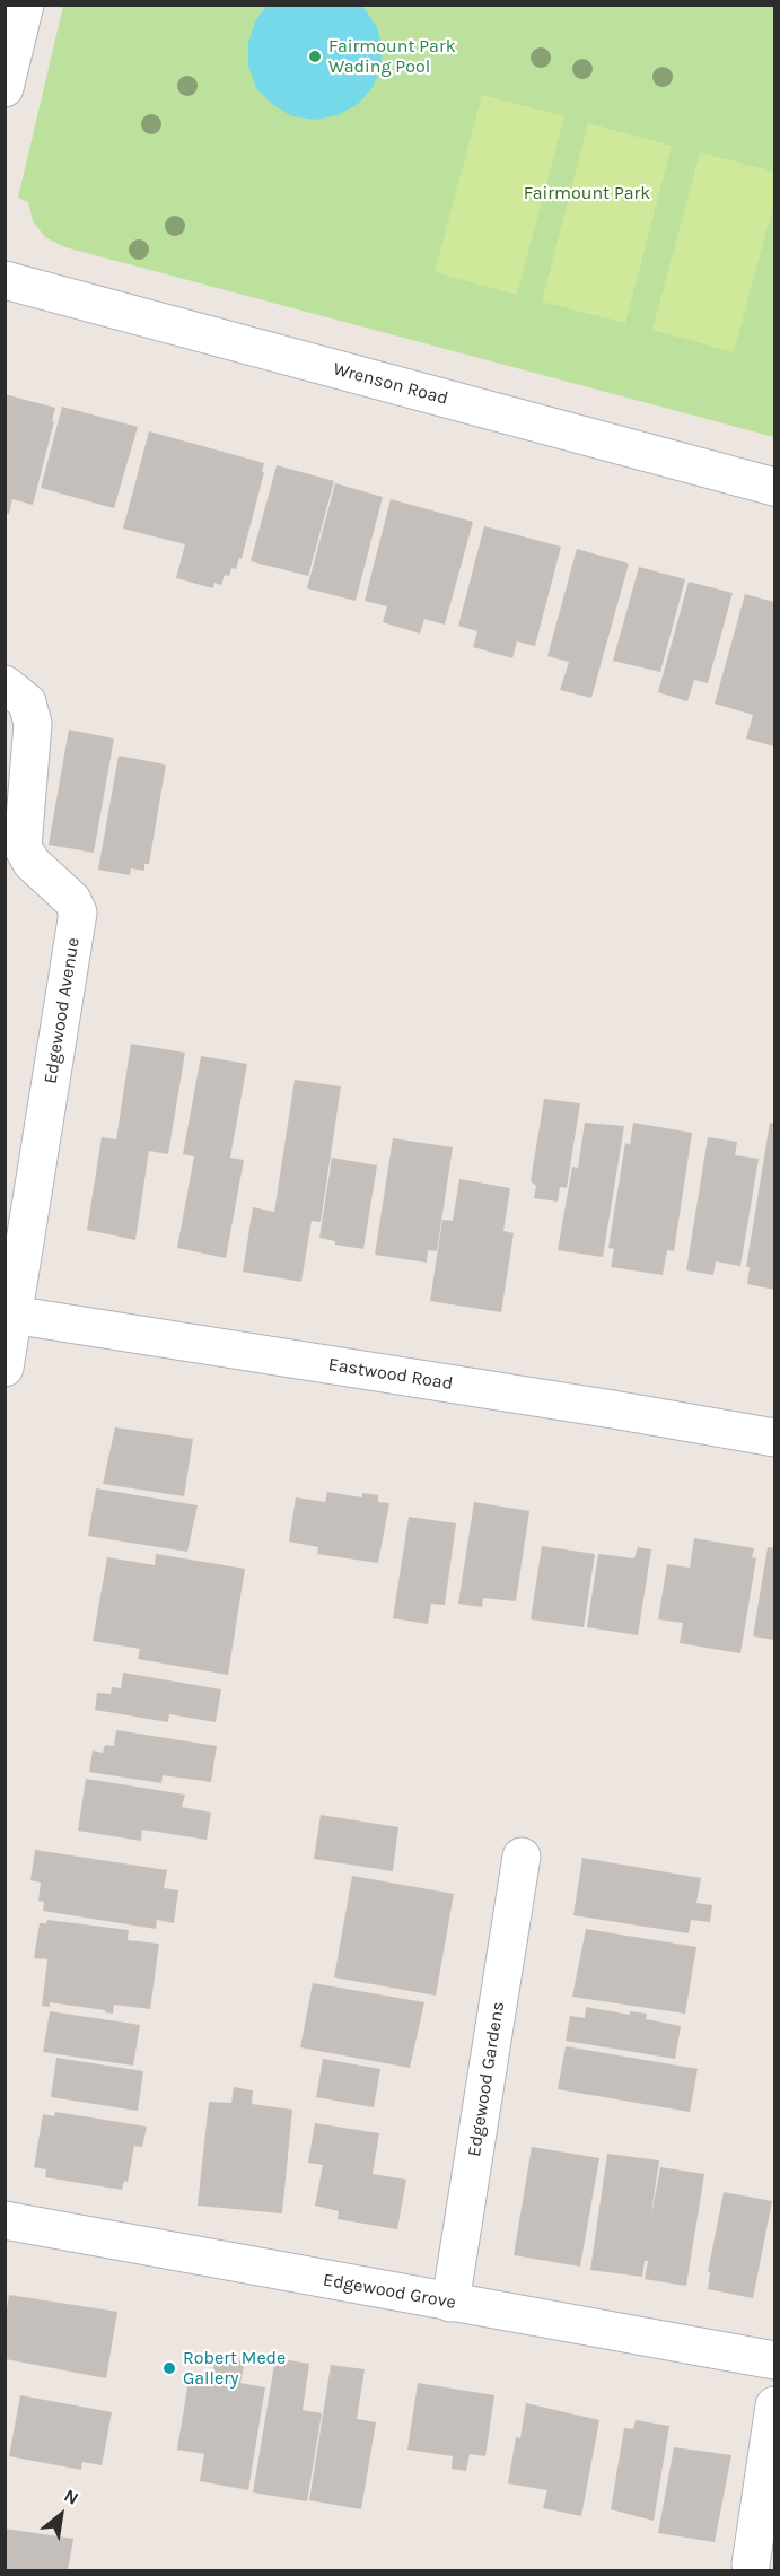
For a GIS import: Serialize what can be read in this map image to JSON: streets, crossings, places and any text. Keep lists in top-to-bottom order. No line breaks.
{"streets":{"street":["Wrenson Road","Edgewood Avenue","Eastwood Road","Edgewood Gardens","Edgewood Grove"]},"crossings":[["Edgewood Avenue","Eastwood Road"],["Edgewood Gardens","Edgewood Grove"]],"parks":["Fairmount Park"],"places":["Fairmount Park Wading Pool","Robert Mede Gallery"],"north":"top right"}
